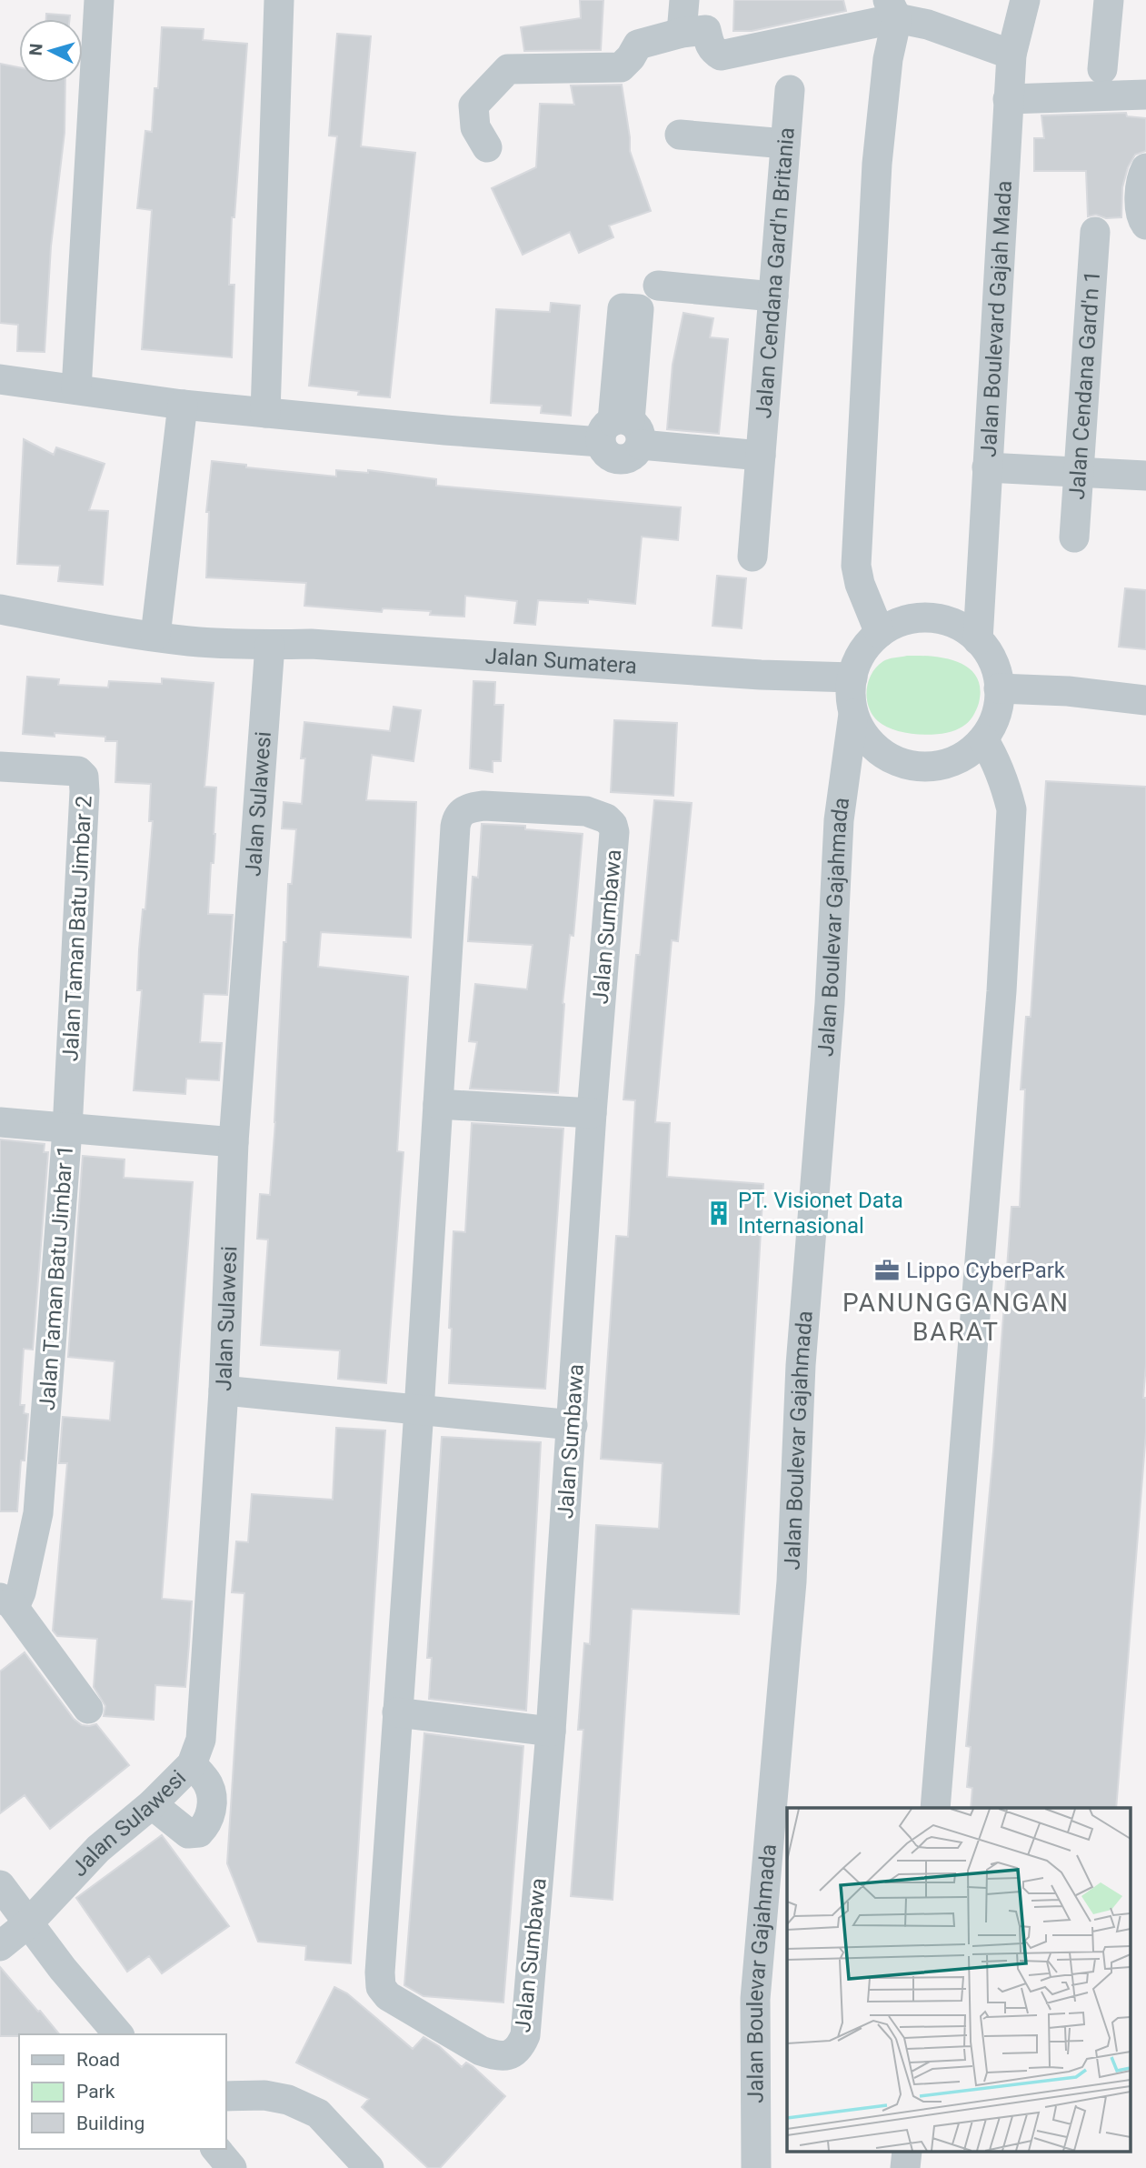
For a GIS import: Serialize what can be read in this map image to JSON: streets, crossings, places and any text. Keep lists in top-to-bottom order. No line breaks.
{"streets":{"street":["Jalan Cendana Gard'n Britania","Jalan Boulevard Gajah Mada","Jalan Cendana Gard'n 1","Jalan Sumatera","Jalan Sulawesi","Jalan Sumbawa","Jalan Boulevar Gajahmada","Jalan Taman Batu Jimbar 2","Jalan Taman Batu Jimbar 1"]},"crossings":[["Jalan Boulevard Gajah Mada","Jalan Sumatera"],["Jalan Boulevard Gajah Mada","Jalan Boulevar Gajahmada"],["Jalan Sumatera","Jalan Sulawesi"],["Jalan Sumatera","Jalan Boulevar Gajahmada"],["Jalan Sulawesi","Jalan Taman Batu Jimbar 1"],["Jalan Taman Batu Jimbar 2","Jalan Taman Batu Jimbar 1"]],"districts":["PANUNGGANGAN BARAT"],"places":{"building":["PT. Visionet Data Internasional"],"office":["Lippo CyberPark"]},"legend":["Road","Park","Building"],"north":"left"}
